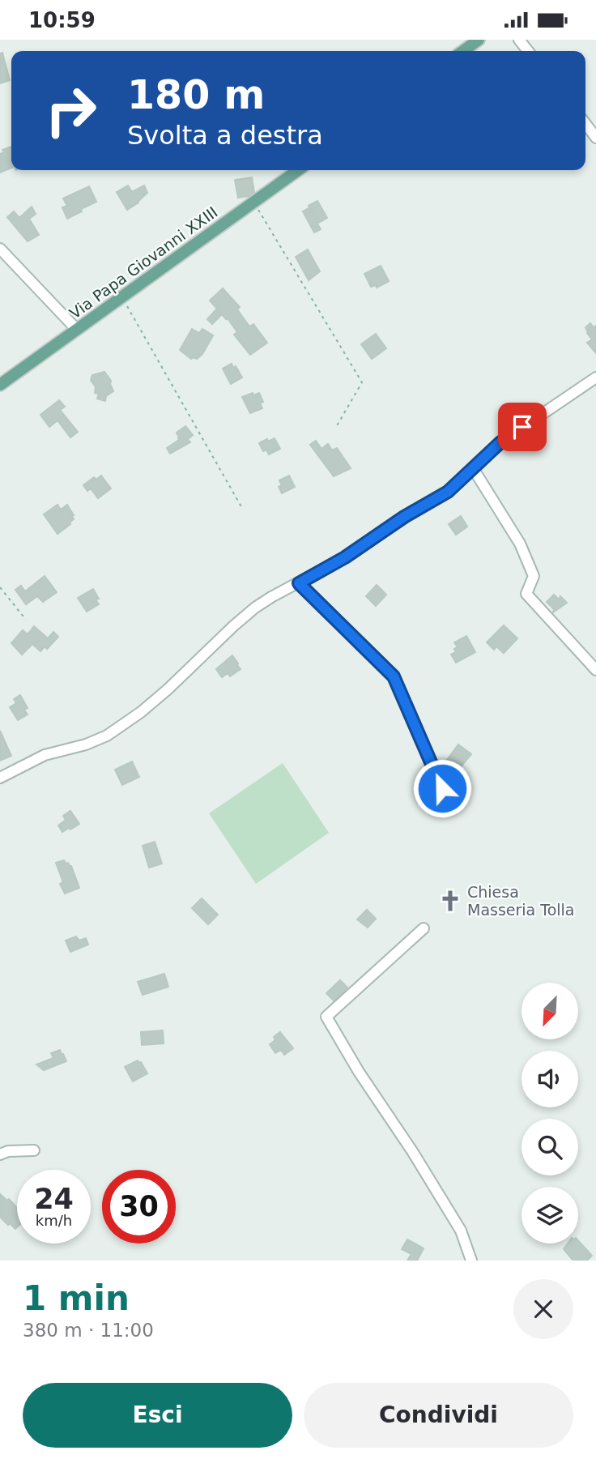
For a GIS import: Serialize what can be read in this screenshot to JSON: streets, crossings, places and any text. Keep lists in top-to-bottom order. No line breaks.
{"streets":{"main road":["Via Papa Giovanni XXIII"]},"places":{"church":["Chiesa Masseria Tolla"]},"north":"bottom left","page":{"status":"10:59","turn":["180 m","Svolta a destra"],"speed":"24 km/h","limit":"30","heading":["1 min","380 m · 11:00"],"buttons":["Esci","Condividi"]}}
